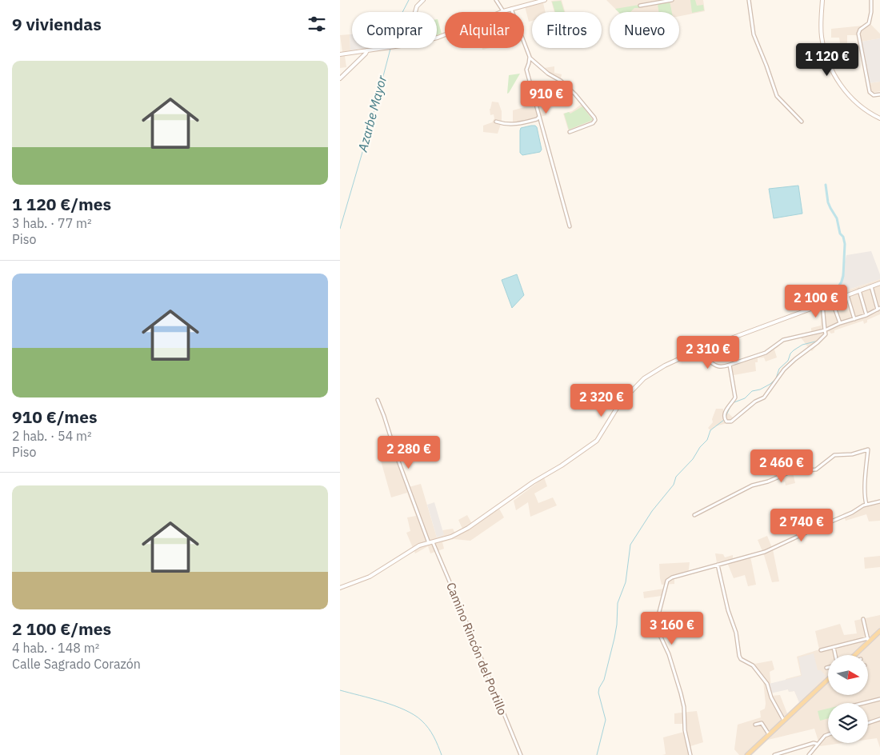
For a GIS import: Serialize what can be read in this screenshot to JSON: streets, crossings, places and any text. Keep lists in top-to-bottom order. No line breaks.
{"streets":{"street":["Camino Rincón del Portillo"]},"water":["Azarbe Mayor"],"north":"right","page":{"heading":"9 viviendas","chip":["Comprar","Alquilar","Filtros","Nuevo"],"price":["1 120 €","910 €","2 100 €","2 310 €","2 320 €","2 280 €","2 460 €","2 740 €","3 160 €"],"list":[{"name":"1 120 €/mes","note":"3 hab. · 77 m² · Piso"},{"name":"910 €/mes","note":"2 hab. · 54 m² · Piso"},{"name":"2 100 €/mes","note":"4 hab. · 148 m² · Calle Sagrado Corazón"}]}}
